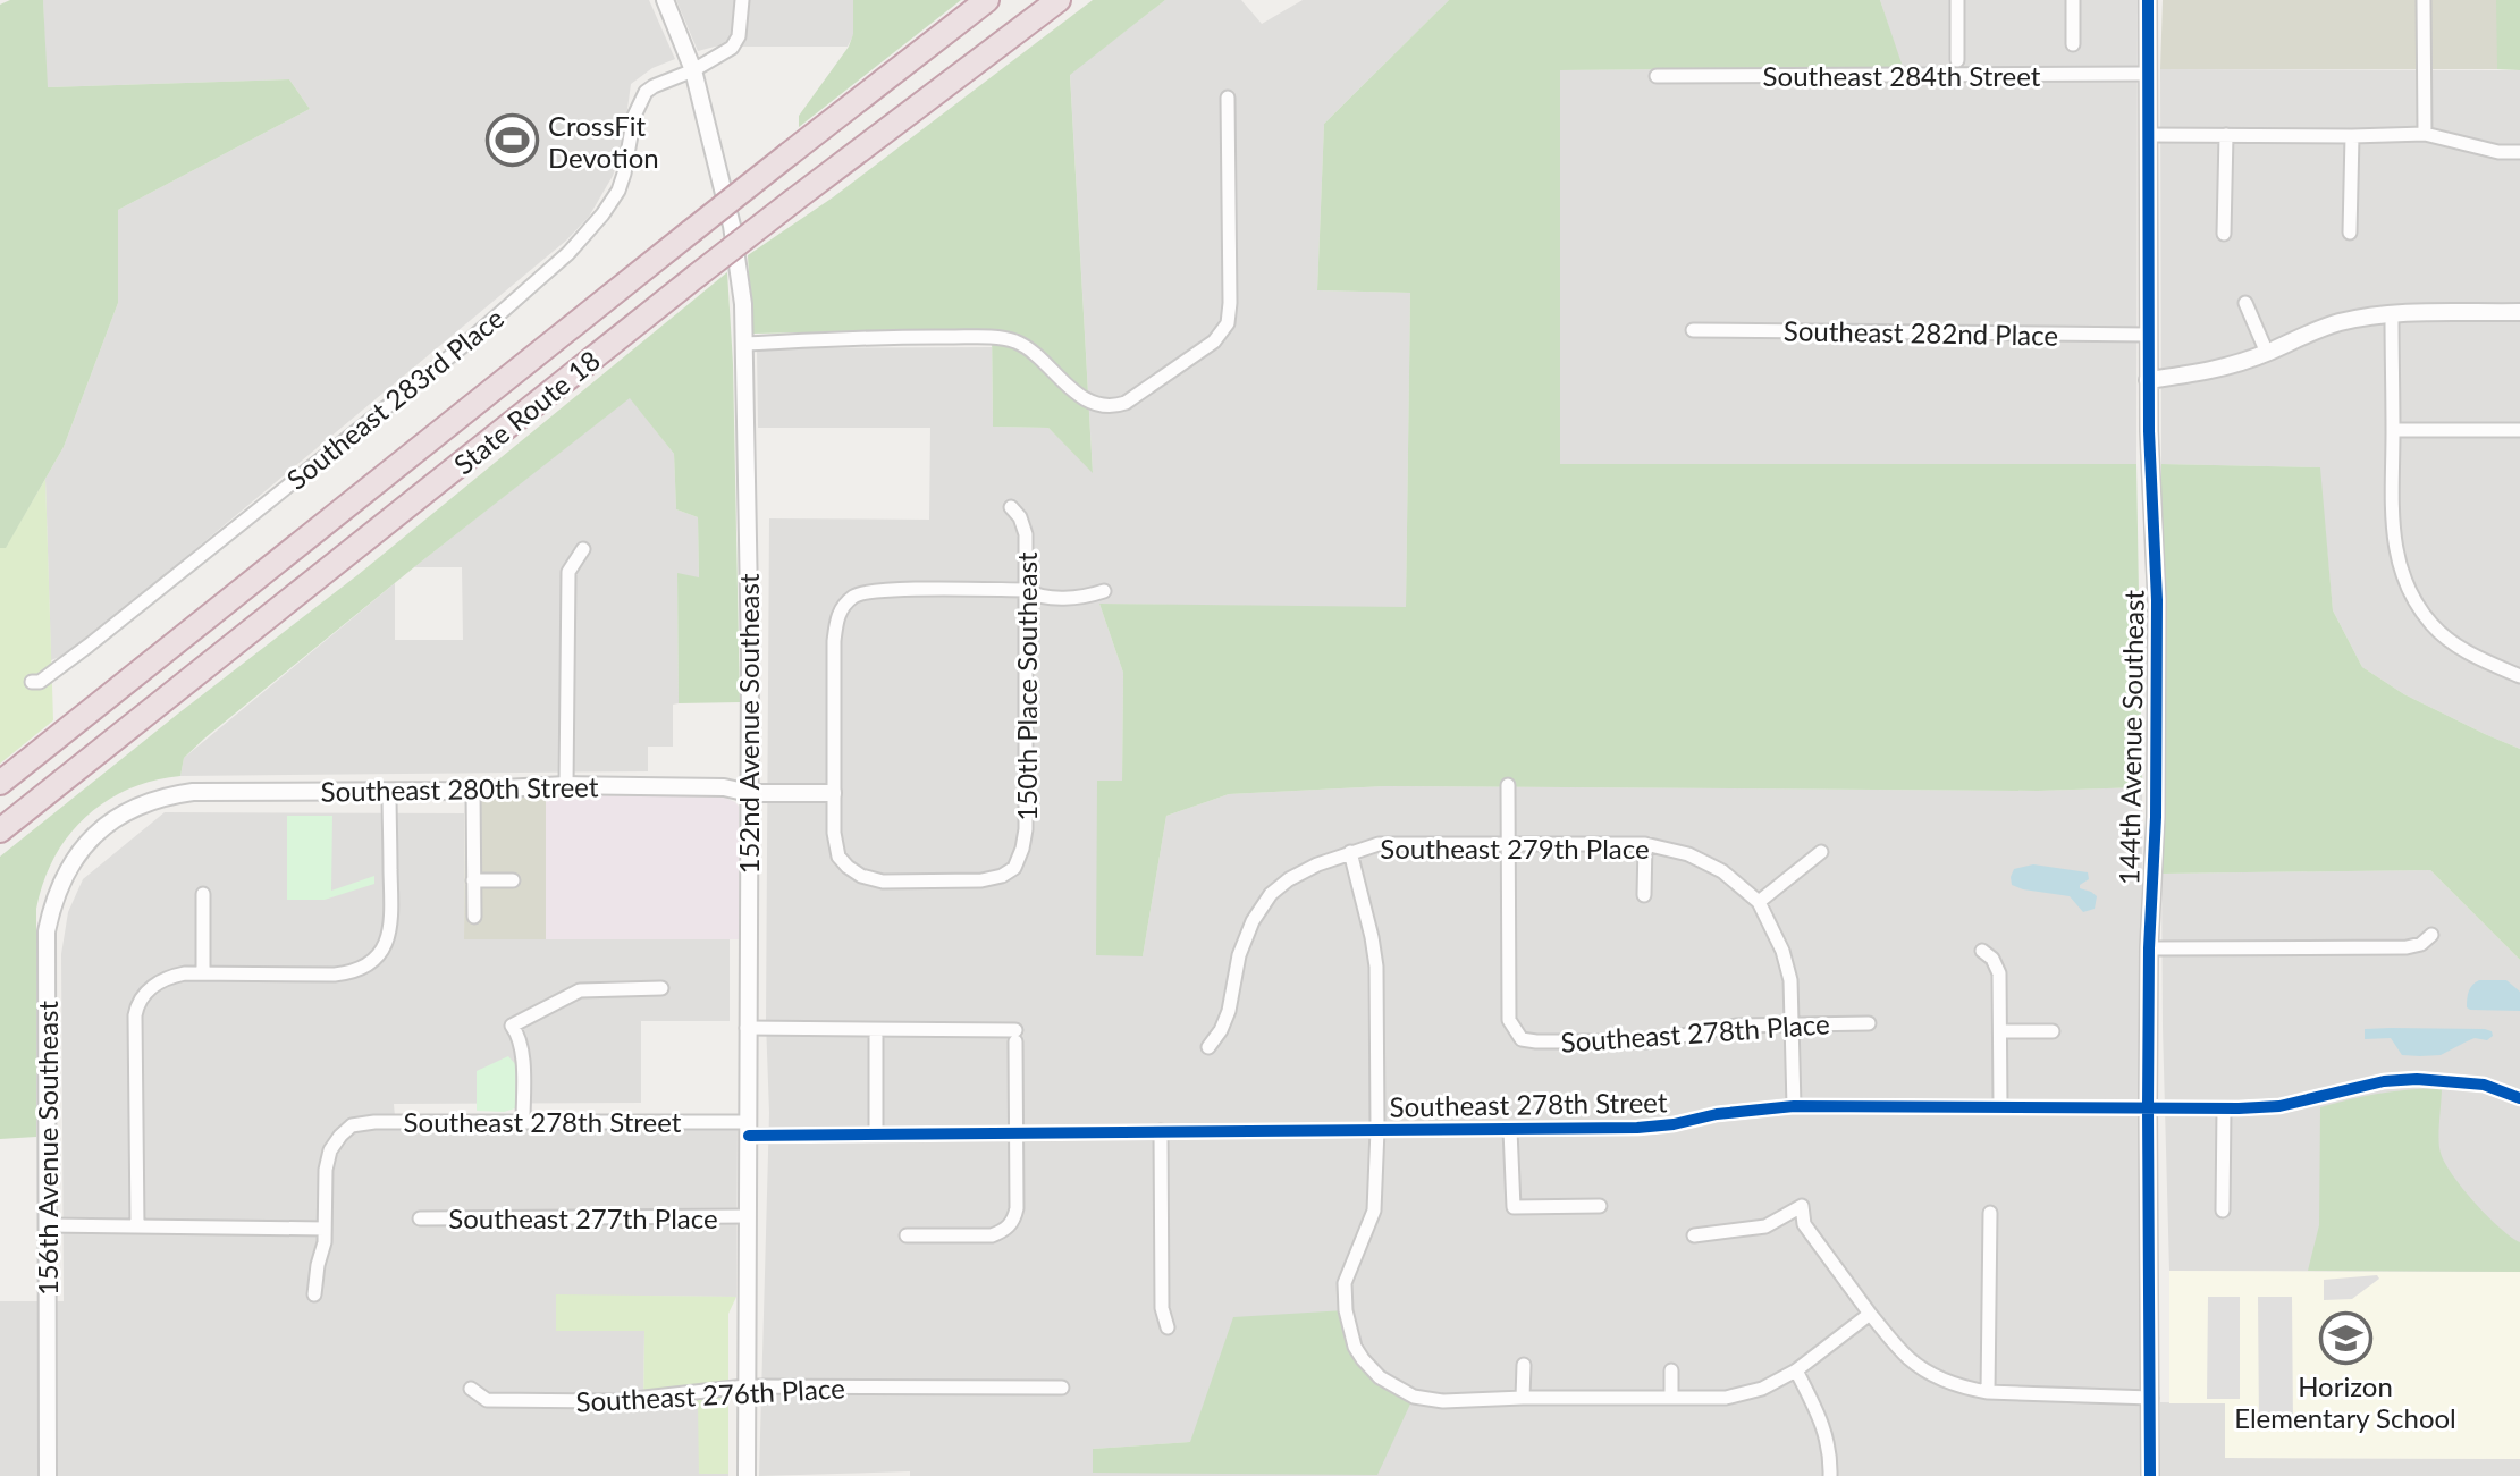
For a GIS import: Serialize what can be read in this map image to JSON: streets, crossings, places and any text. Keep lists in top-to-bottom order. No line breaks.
{"streets":{"highway":["State Route 18"],"street":["Southeast 284th Street","Southeast 282nd Place","Southeast 283rd Place","150th Place Southeast","152nd Avenue Southeast","144th Avenue Southeast","Southeast 280th Street","Southeast 279th Place","Southeast 278th Place","Southeast 278th Street","156th Avenue Southeast","Southeast 277th Place","Southeast 276th Place"]},"crossings":[["Southeast 284th Street","144th Avenue Southeast"],["Southeast 282nd Place","144th Avenue Southeast"],["Southeast 283rd Place","152nd Avenue Southeast"],["150th Place Southeast","Southeast 280th Street"],["152nd Avenue Southeast","Southeast 280th Street"],["152nd Avenue Southeast","Southeast 278th Street"],["152nd Avenue Southeast","Southeast 277th Place"],["152nd Avenue Southeast","Southeast 276th Place"],["144th Avenue Southeast","Southeast 278th Street"],["Southeast 280th Street","156th Avenue Southeast"],["Southeast 279th Place","Southeast 278th Place"]],"places":{"sports":["CrossFit Devotion"],"school or university":["Horizon Elementary School"]}}
